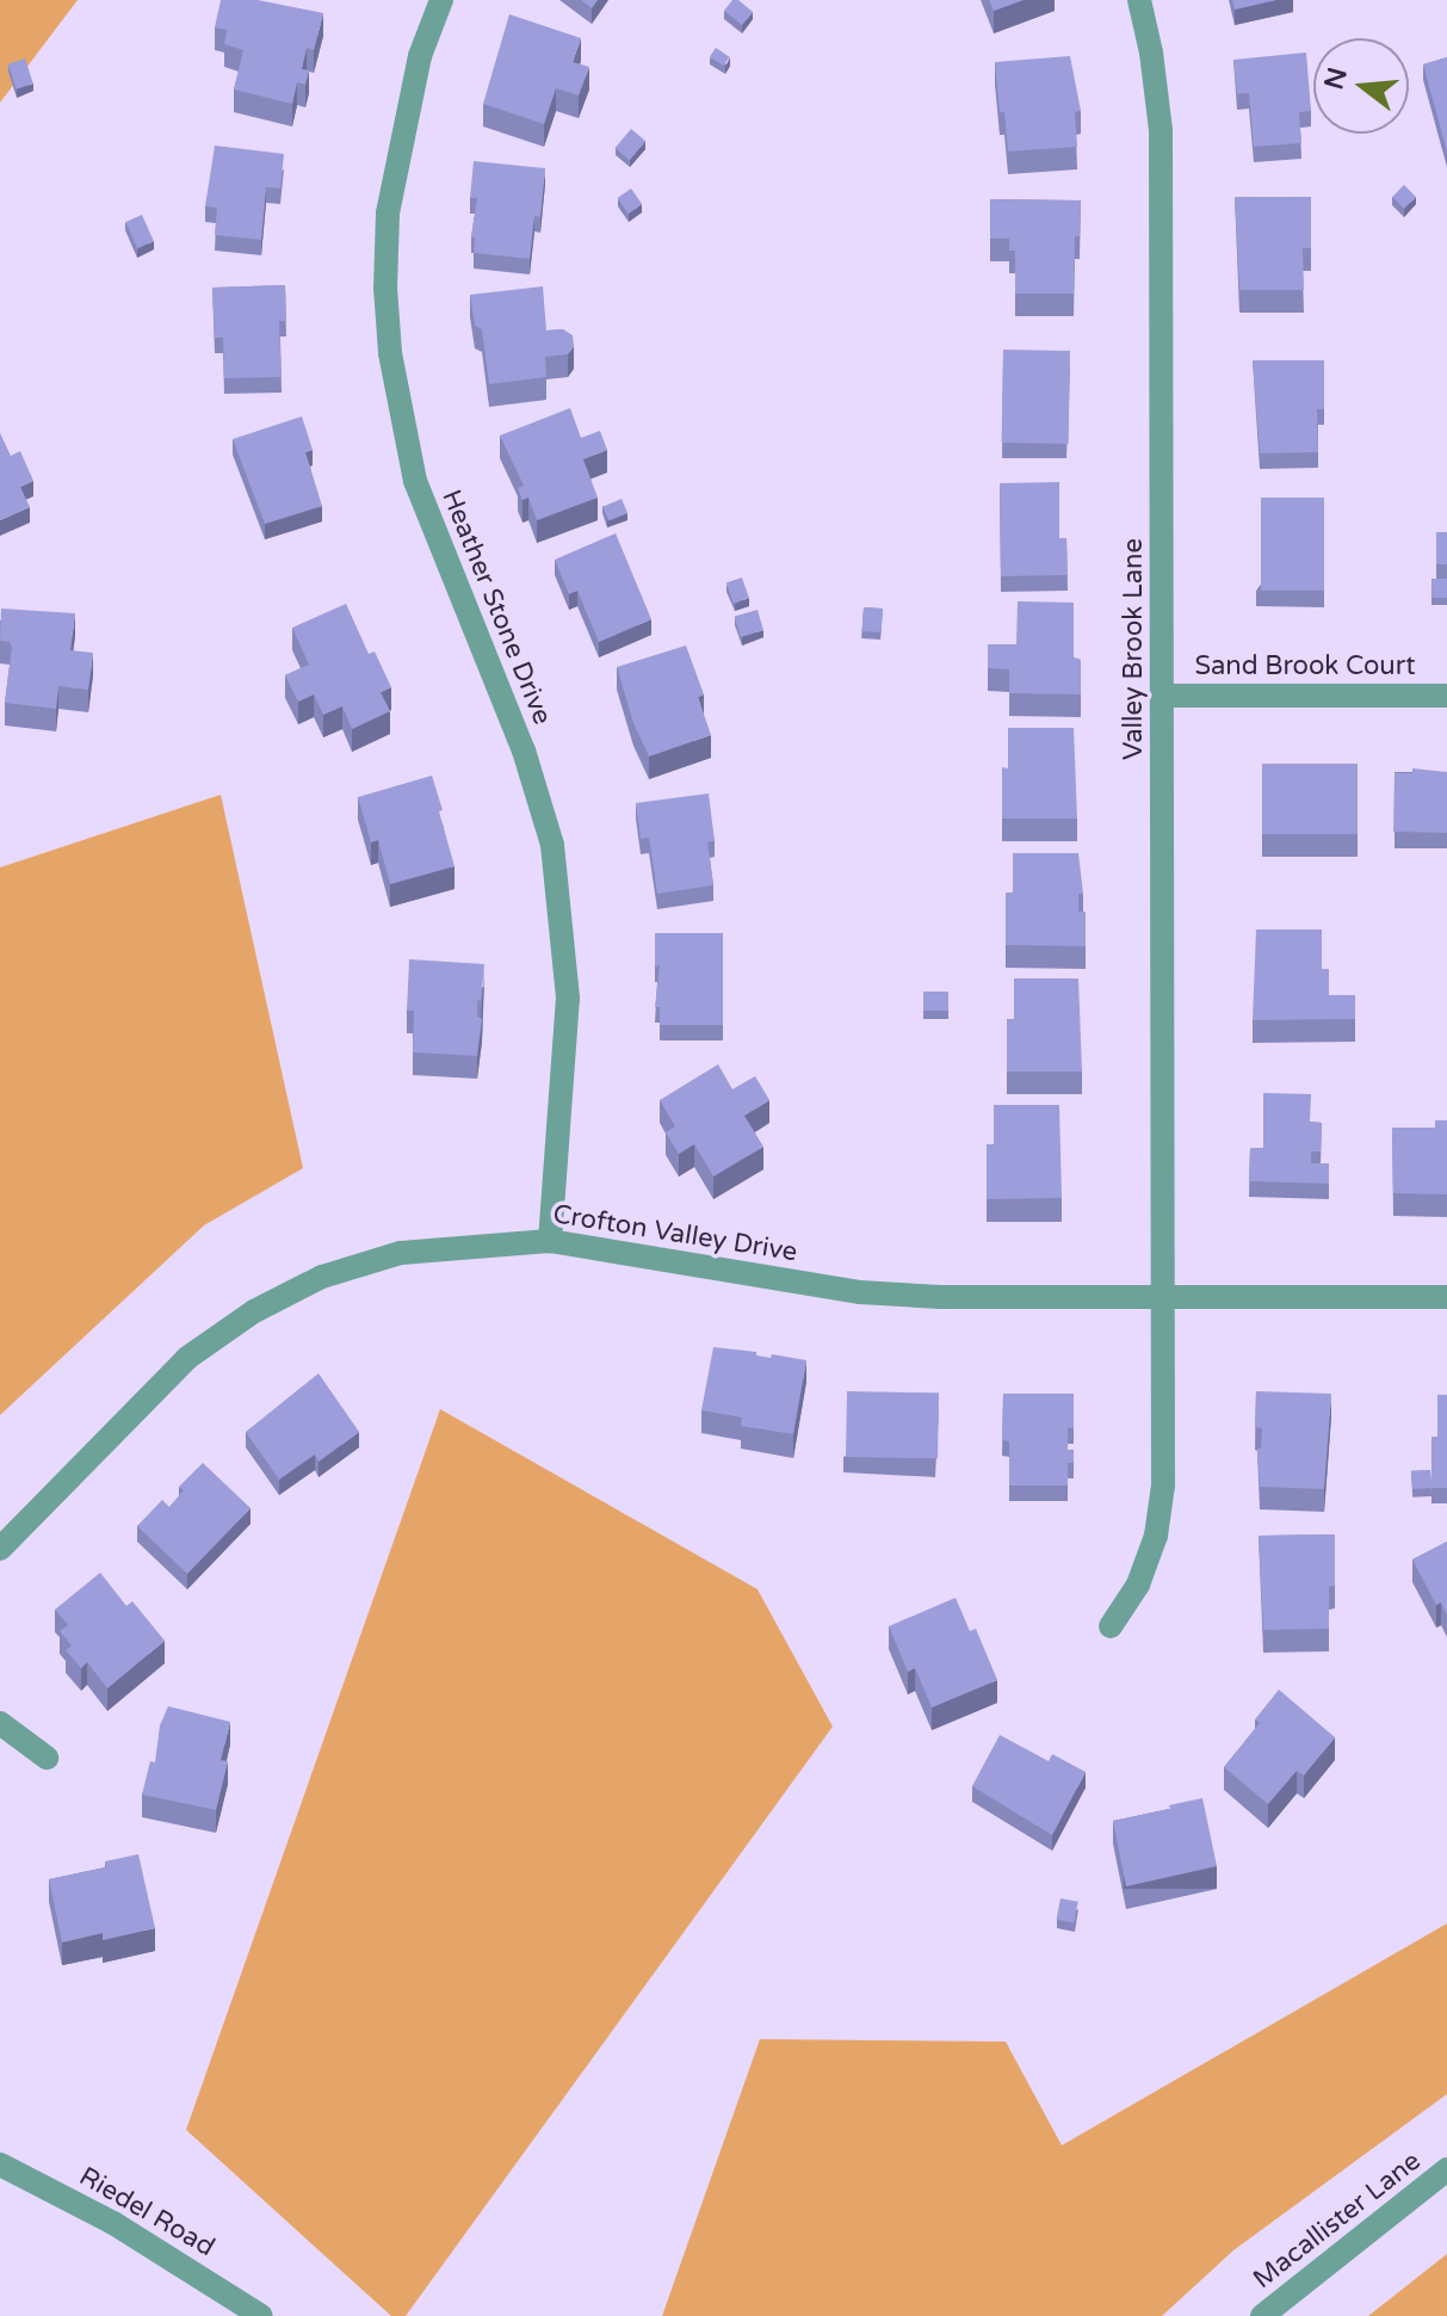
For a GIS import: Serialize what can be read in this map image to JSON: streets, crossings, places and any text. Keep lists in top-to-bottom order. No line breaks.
{"streets":{"street":["Heather Stone Drive","Valley Brook Lane","Sand Brook Court","Crofton Valley Drive","Riedel Road","Macallister Lane"]},"crossings":[["Heather Stone Drive","Crofton Valley Drive"],["Valley Brook Lane","Sand Brook Court"],["Valley Brook Lane","Crofton Valley Drive"]],"north":"left"}
